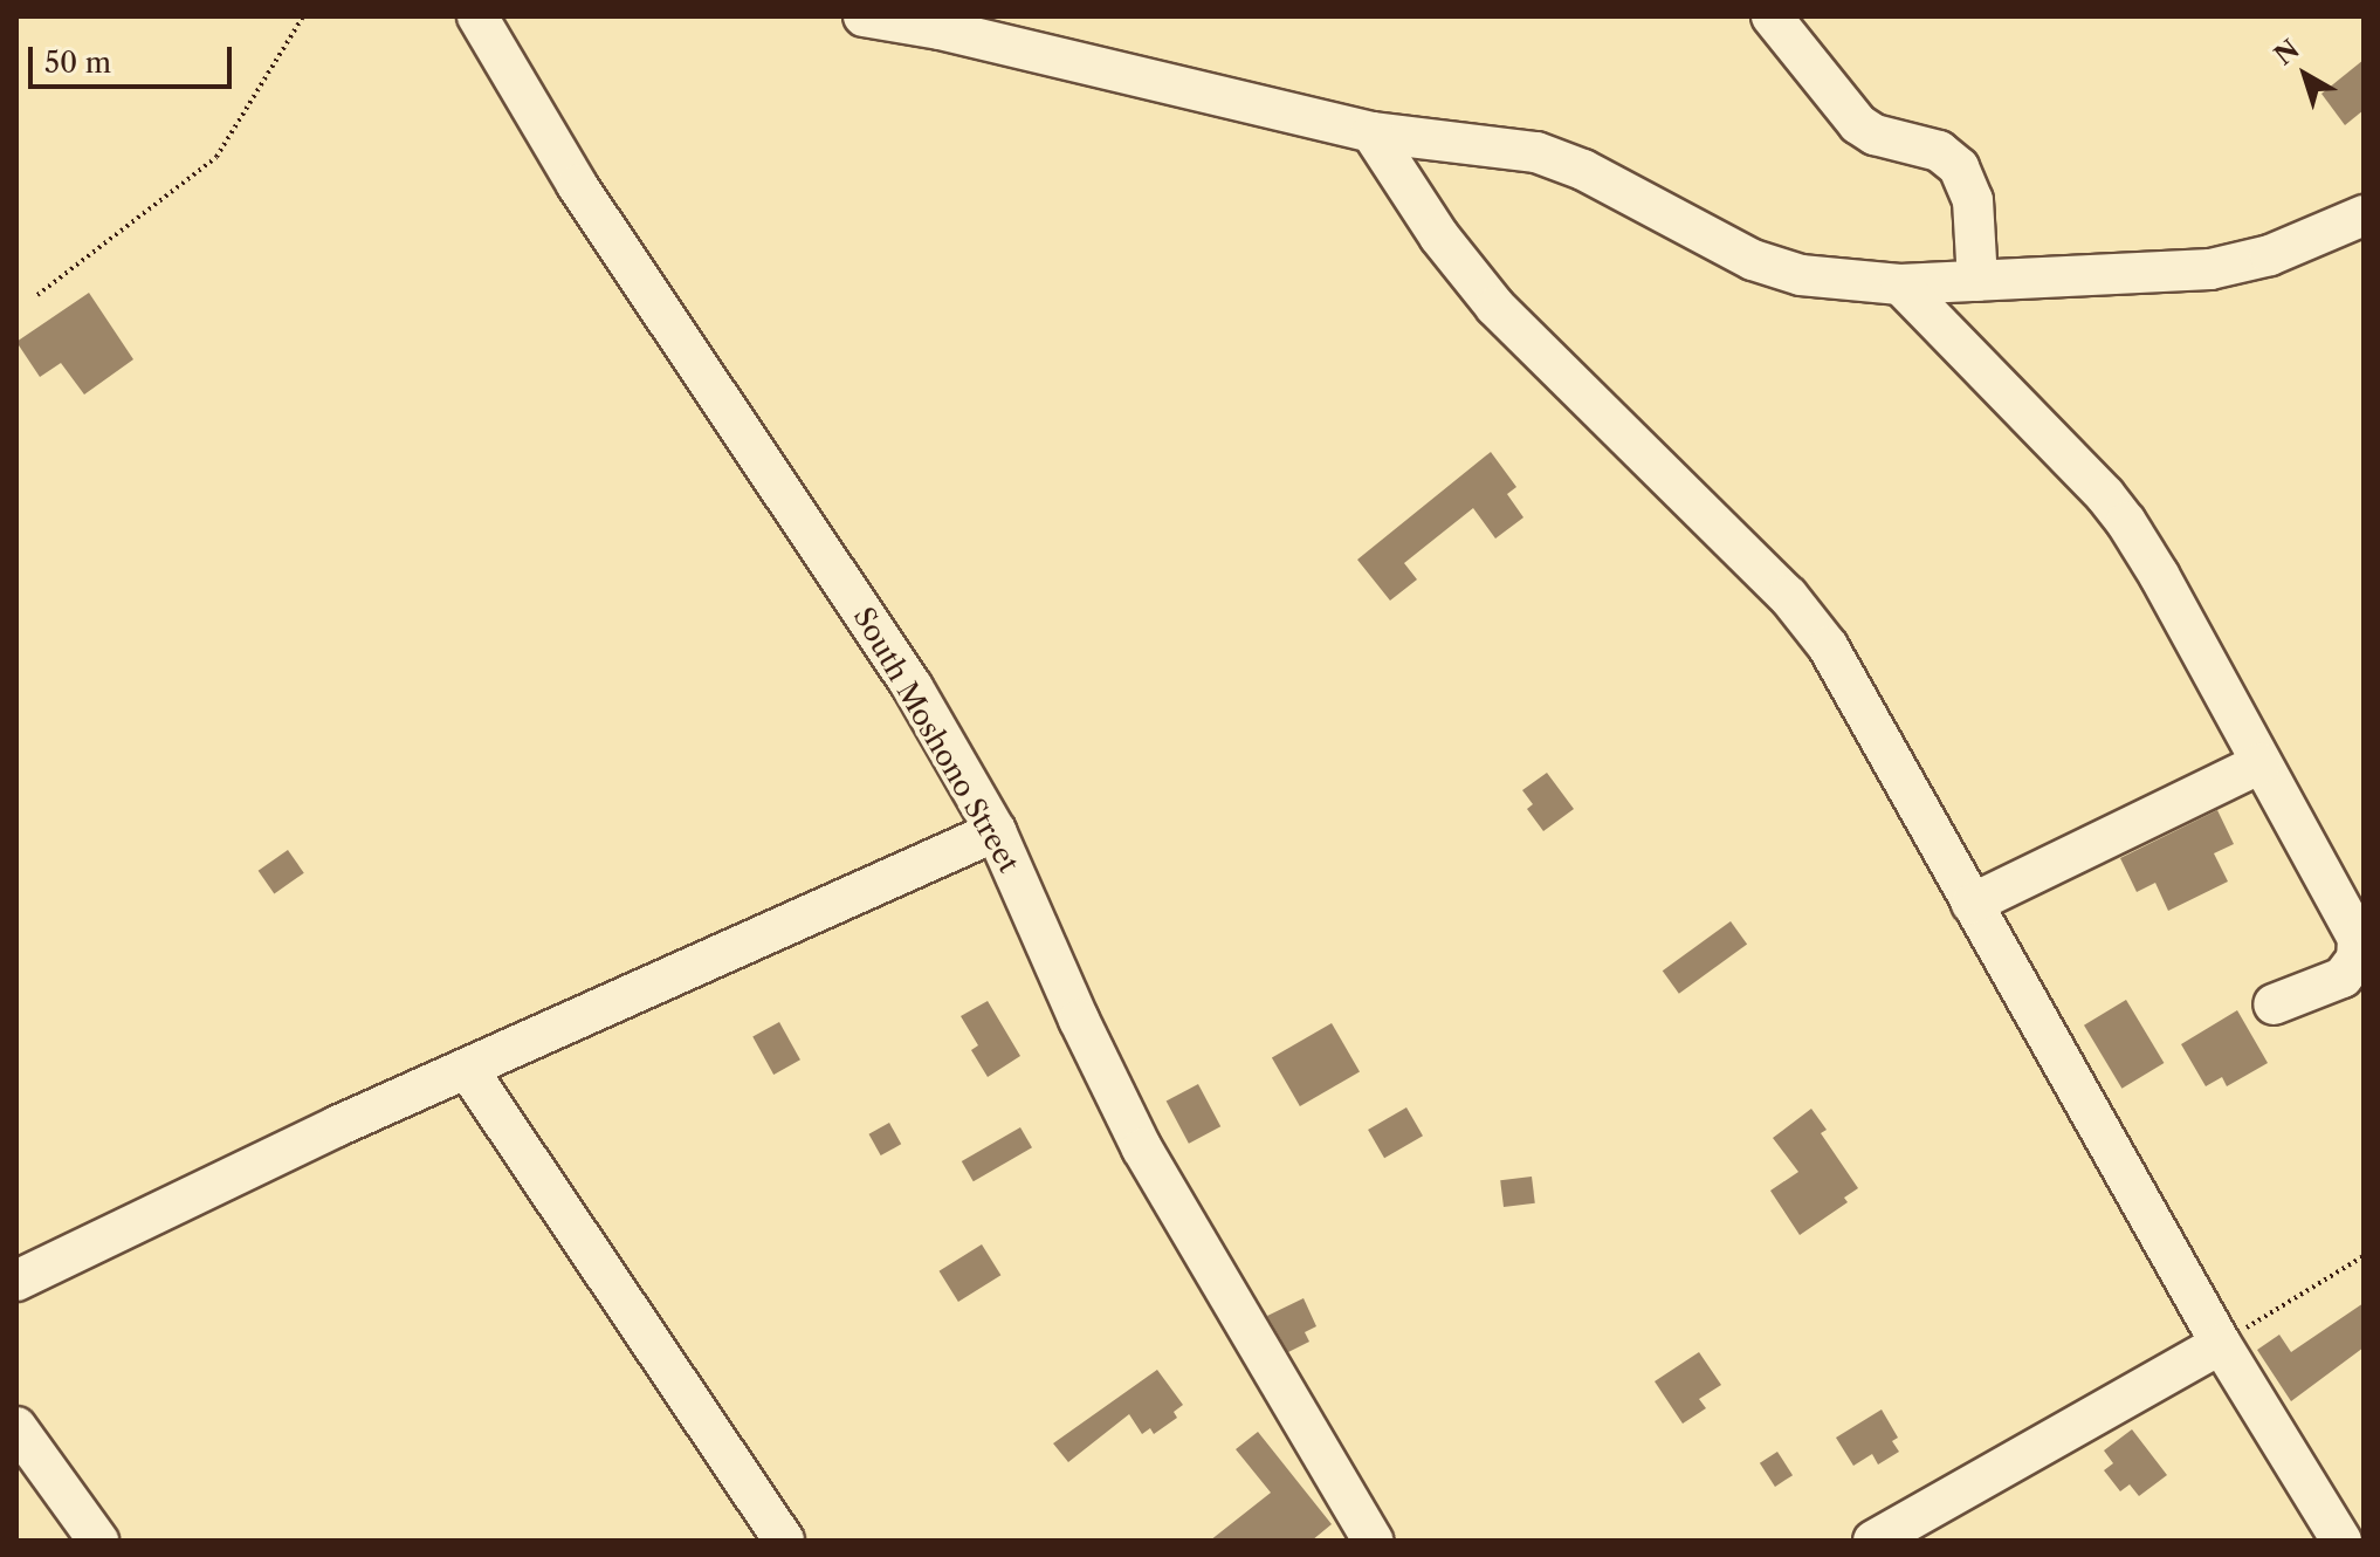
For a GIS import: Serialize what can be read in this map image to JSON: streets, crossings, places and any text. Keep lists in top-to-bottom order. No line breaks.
{"streets":{"street":["South Moshono Street"]},"scale_bar":"50 m","north":"top left"}
